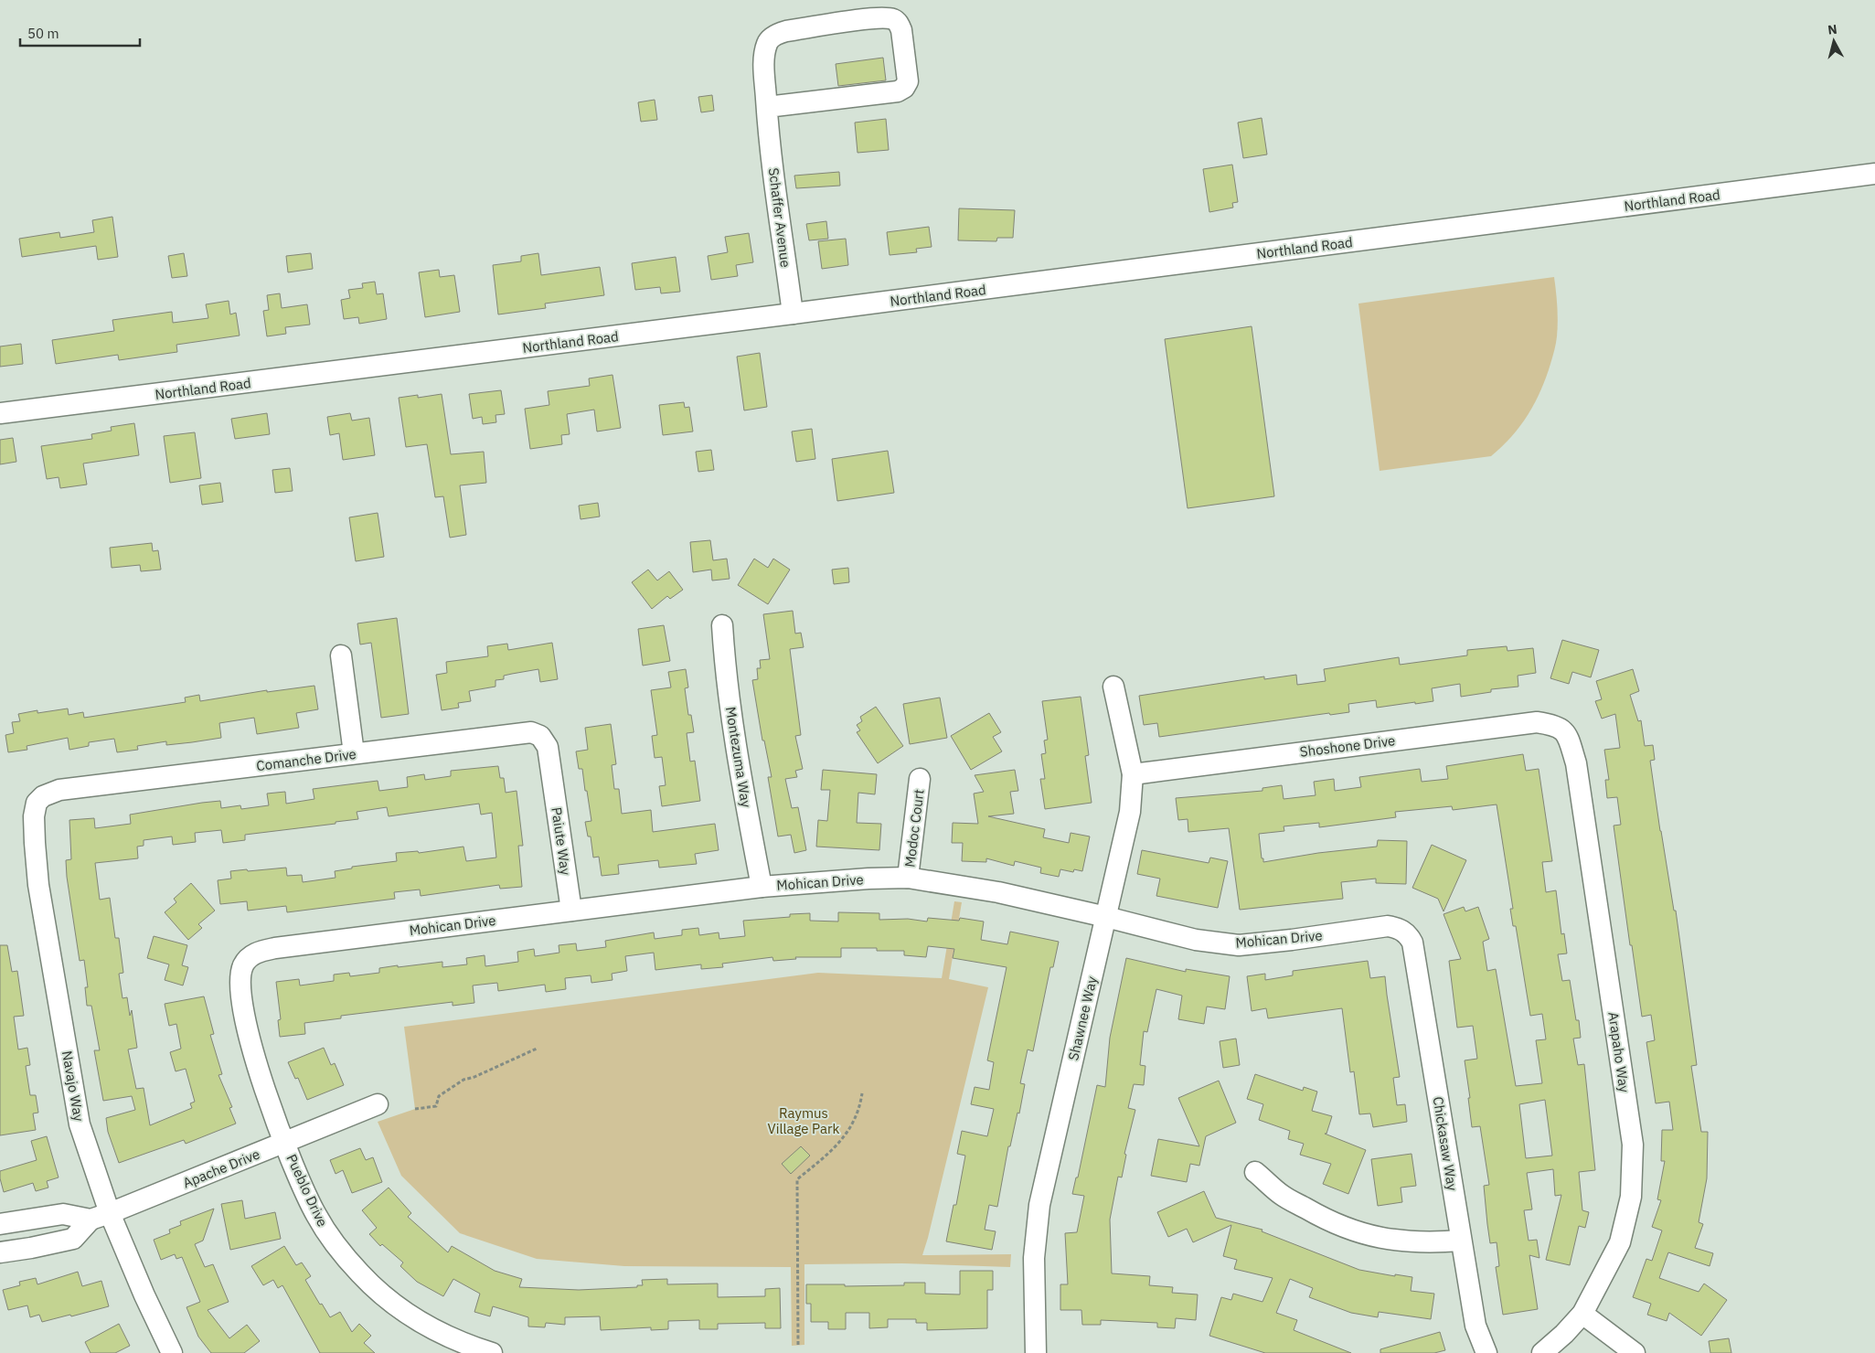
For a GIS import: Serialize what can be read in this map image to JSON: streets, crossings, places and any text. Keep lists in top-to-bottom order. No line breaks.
{"streets":{"street":["Northland Road","Schaffer Avenue","Shoshone Drive","Montezuma Way","Comanche Drive","Modoc Court","Paiute Way","Mohican Drive","Shawnee Way","Arapaho Way","Navajo Way","Chickasaw Way","Apache Drive","Pueblo Drive"]},"crossings":[["Northland Road","Schaffer Avenue"],["Shoshone Drive","Shawnee Way"],["Shoshone Drive","Arapaho Way"],["Montezuma Way","Mohican Drive"],["Comanche Drive","Paiute Way"],["Comanche Drive","Navajo Way"],["Modoc Court","Mohican Drive"],["Paiute Way","Mohican Drive"],["Mohican Drive","Shawnee Way"],["Mohican Drive","Chickasaw Way"],["Mohican Drive","Pueblo Drive"],["Navajo Way","Apache Drive"],["Apache Drive","Pueblo Drive"]],"parks":["Raymus Village Park"],"scale_bar":"50 m","north":"top"}
